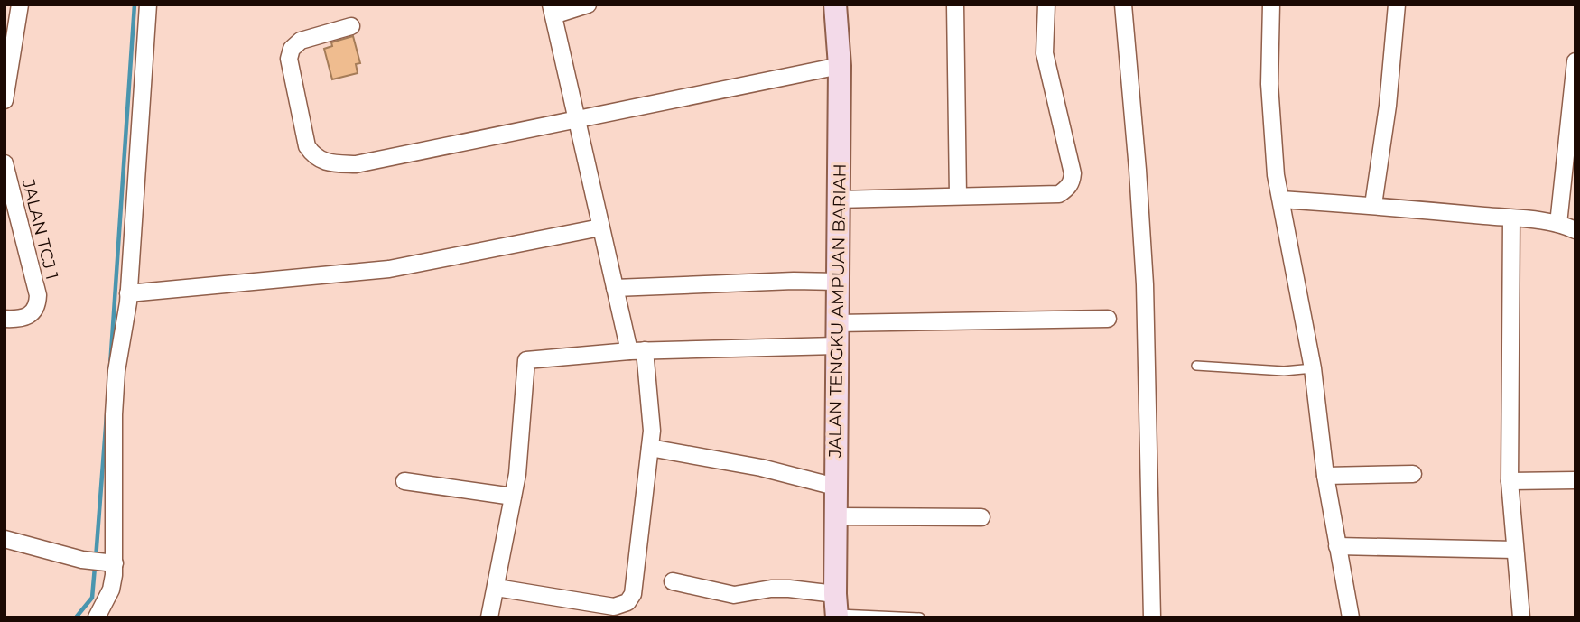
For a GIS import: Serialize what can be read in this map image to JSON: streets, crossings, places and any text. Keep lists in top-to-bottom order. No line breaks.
{"streets":{"main road":["JALAN TENGKU AMPUAN BARIAH"],"street":["JALAN TCJ 1"]}}
